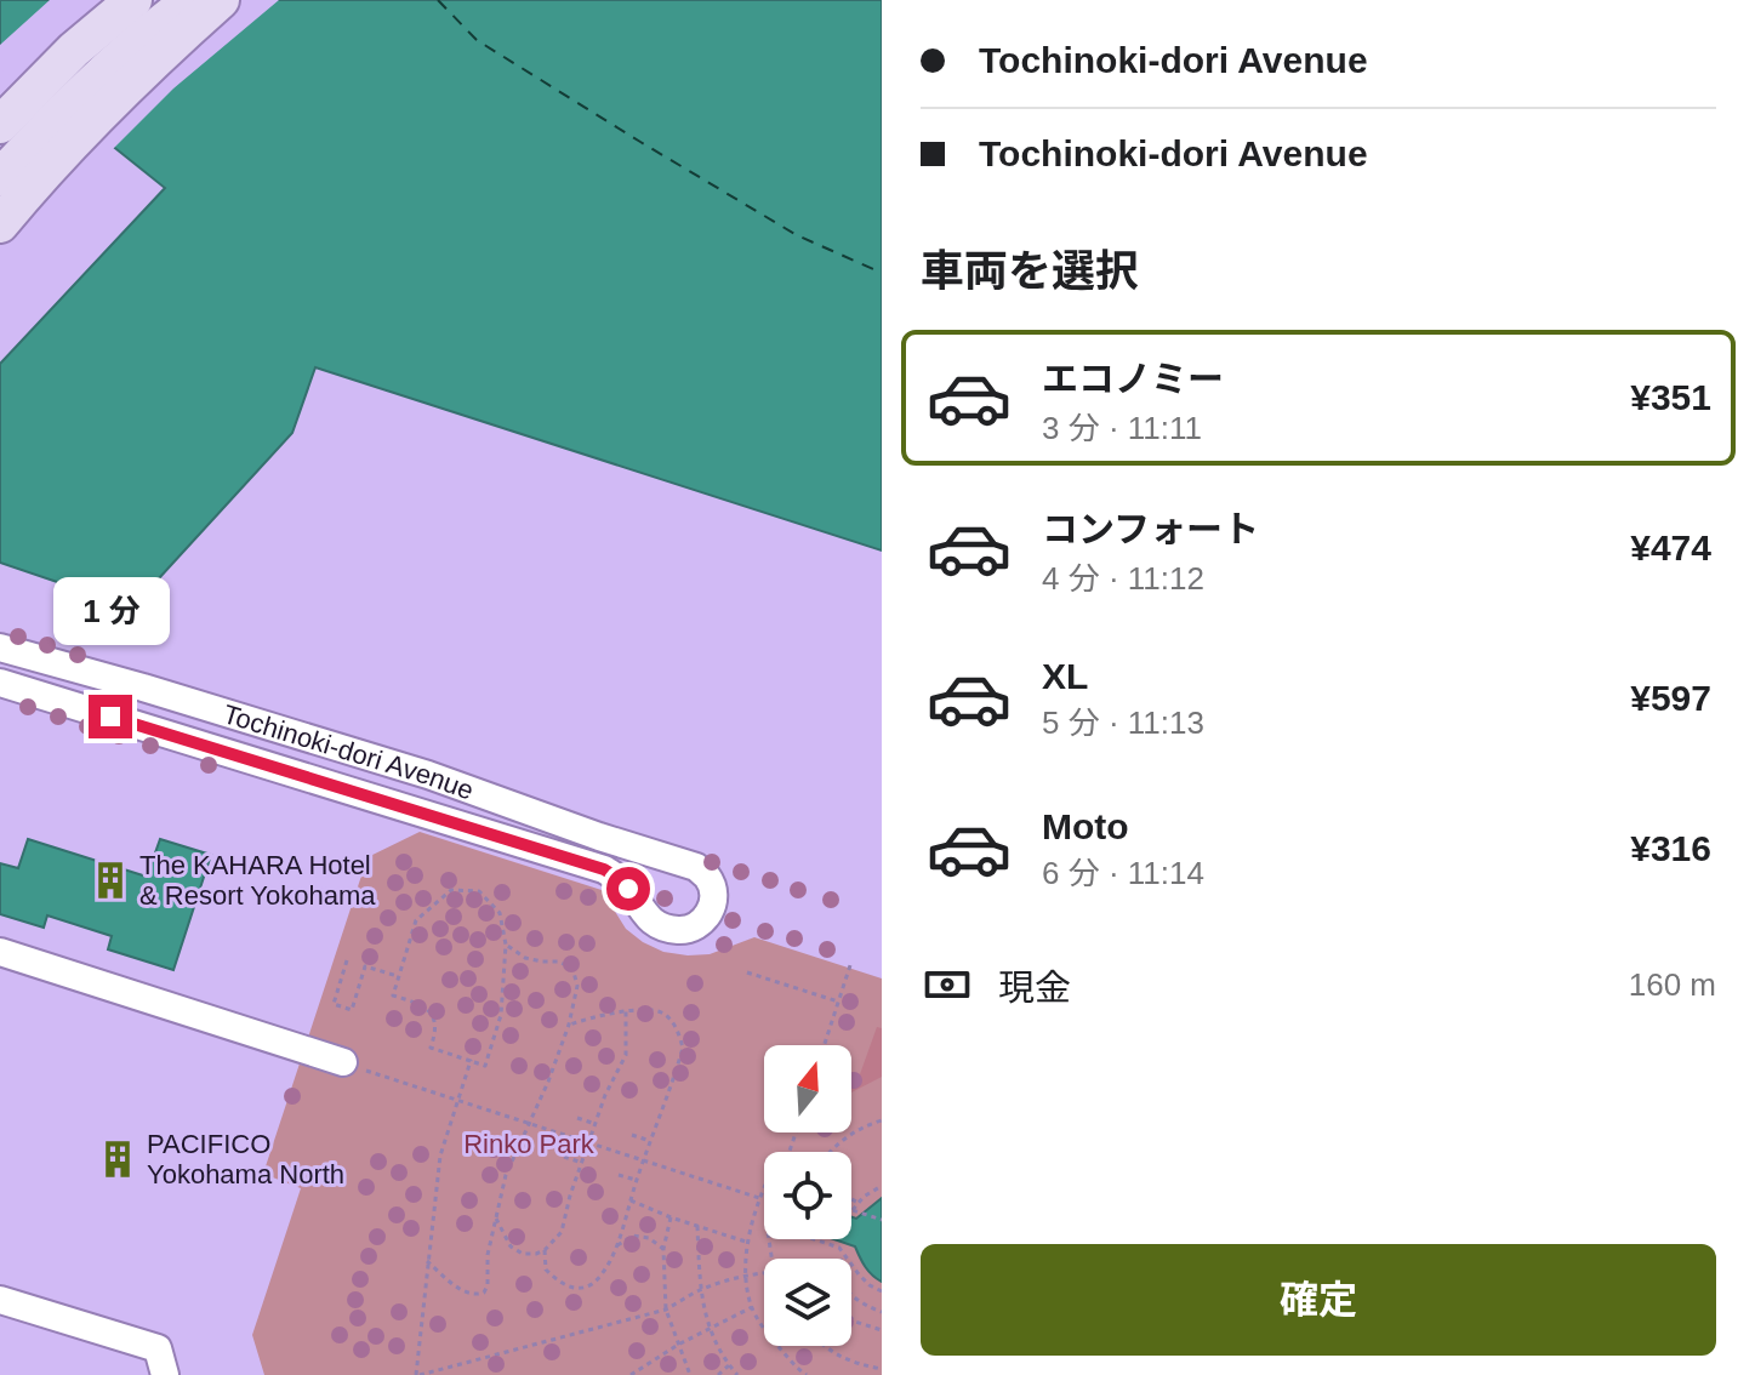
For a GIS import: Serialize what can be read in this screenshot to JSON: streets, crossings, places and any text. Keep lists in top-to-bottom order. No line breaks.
{"streets":{"street":["Tochinoki-dori Avenue"]},"parks":["Rinko Park"],"places":{"building":["The KAHARA Hotel & Resort Yokohama","PACIFICO Yokohama North"]},"north":"top","page":{"banner":["Tochinoki-dori Avenue","Tochinoki-dori Avenue"],"heading":"車両を選択","list":[{"name":"エコノミー","note":"3 分 · 11:11","value":"¥351"},{"name":"コンフォート","note":"4 分 · 11:12","value":"¥474"},{"name":"XL","note":"5 分 · 11:13","value":"¥597"},{"name":"Moto","note":"6 分 · 11:14","value":"¥316"}],"bubble":"1 分","pay":["現金","160 m"],"buttons":"確定"}}
